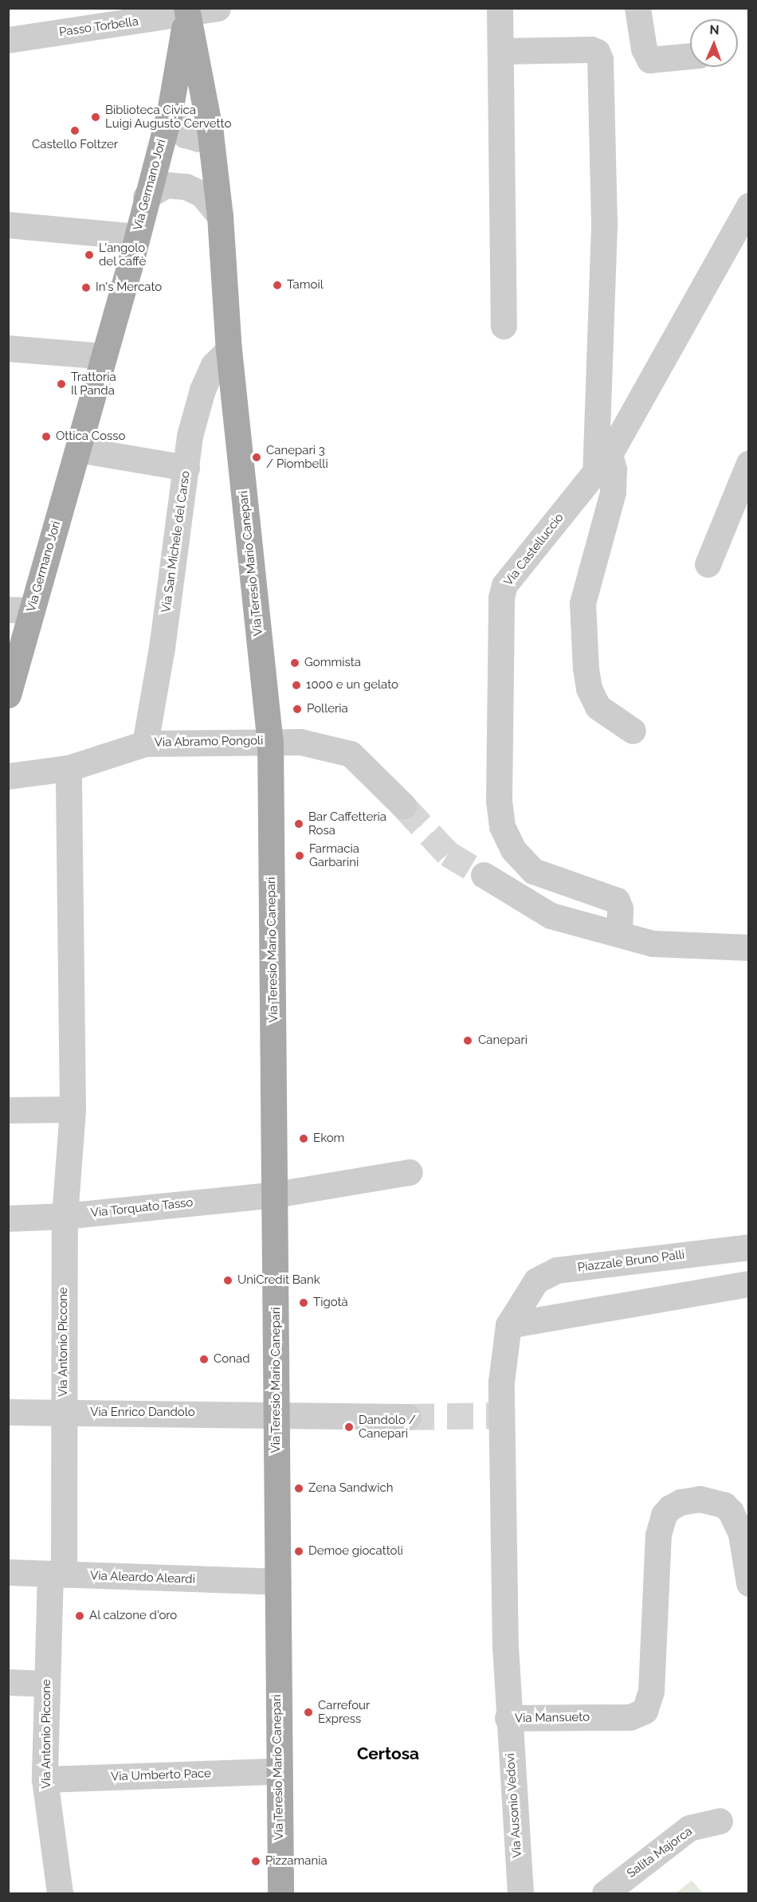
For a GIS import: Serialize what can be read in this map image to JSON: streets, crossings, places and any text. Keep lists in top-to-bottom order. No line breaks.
{"streets":{"main road":["Via Germano Jori","Via Teresio Mario Canepari"],"street":["Passo Torbella","Via San Michele del Carso","Via Castelluccio","Via Abramo Pongoli","Via Torquato Tasso","Piazzale Bruno Palli","Via Antonio Piccone","Via Enrico Dandolo","Via Aleardo Aleardi","Via Mansueto","Via Umberto Pace","Via Ausonio Vedovi","Salita Majorca"]},"crossings":[["Passo Torbella","Via Germano Jori"],["Passo Torbella","Via Teresio Mario Canepari"],["Via Germano Jori","Via Teresio Mario Canepari"],["Via San Michele del Carso","Via Teresio Mario Canepari"],["Via San Michele del Carso","Via Abramo Pongoli"],["Via Teresio Mario Canepari","Via Abramo Pongoli"],["Via Teresio Mario Canepari","Via Torquato Tasso"],["Via Teresio Mario Canepari","Via Enrico Dandolo"],["Via Teresio Mario Canepari","Via Aleardo Aleardi"],["Via Teresio Mario Canepari","Via Umberto Pace"],["Via Abramo Pongoli","Via Antonio Piccone"],["Via Torquato Tasso","Via Antonio Piccone"],["Piazzale Bruno Palli","Via Mansueto"],["Via Antonio Piccone","Via Enrico Dandolo"],["Via Antonio Piccone","Via Aleardo Aleardi"],["Via Antonio Piccone","Via Umberto Pace"],["Via Mansueto","Via Ausonio Vedovi"]],"districts":["Certosa"],"places":["Biblioteca Civica Luigi Augusto Cervetto","Castello Foltzer","L'angolo del caffè","Tamoil","In's Mercato","Trattoria Il Panda","Ottica Cosso","Canepari 3 / Piombelli","Gommista","1000 e un gelato","Polleria","Bar Caffetteria Rosa","Farmacia Garbarini","Canepari","Ekom","UniCredit Bank","Tigotà","Conad","Dandolo / Canepari","Zena Sandwich","Demoe giocattoli","Al calzone d'oro","Carrefour Express","Pizzamania"],"north":"top"}
